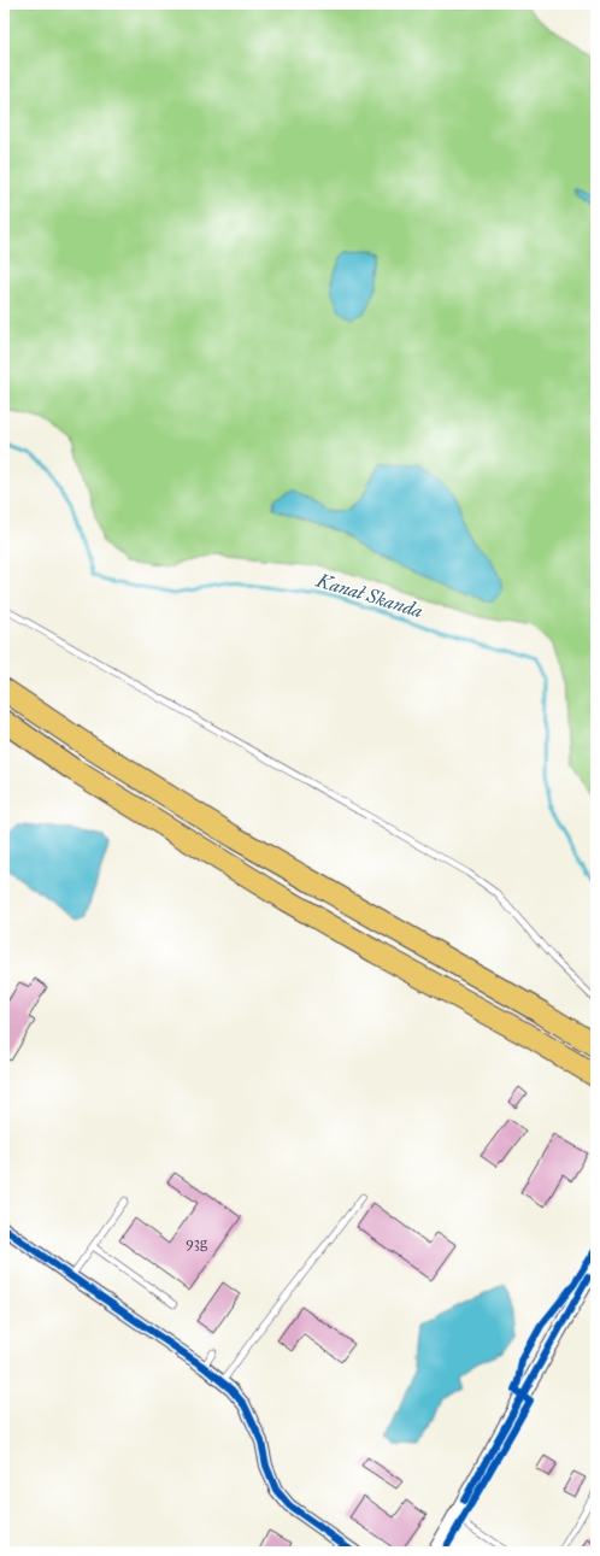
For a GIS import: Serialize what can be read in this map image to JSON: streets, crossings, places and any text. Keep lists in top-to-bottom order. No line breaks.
{"water":["Kanał Skanda"],"house_numbers":["93g"]}
